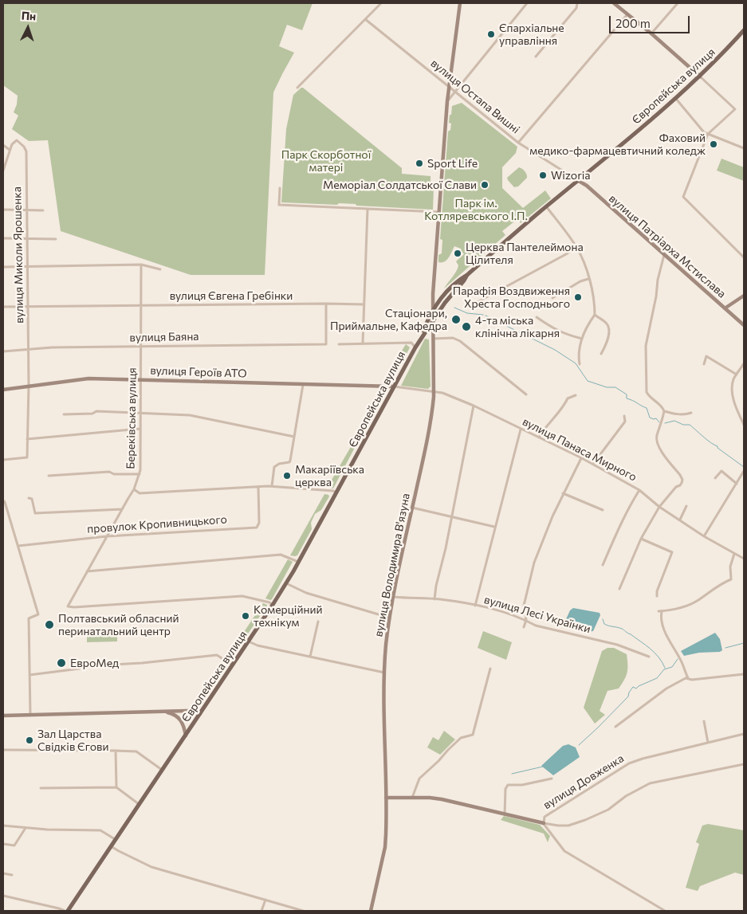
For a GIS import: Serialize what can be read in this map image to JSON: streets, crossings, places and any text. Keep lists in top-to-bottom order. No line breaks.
{"streets":{"main road":["Європейська вулиця","вулиця Патріарха Мстислава","вулиця Героїв АТО","вулиця Володимира В'язуна","вулиця Довженка"],"street":["вулиця Остапа Вишні","вулиця Миколи Ярошенка","вулиця Євгена Гребінки","вулиця Баяна","Береківська вулиця","вулиця Панаса Мирного","провулок Кропивницького","вулиця Лесі Українки"]},"crossings":[["Європейська вулиця","вулиця Остапа Вишні"],["Європейська вулиця","вулиця Патріарха Мстислава"],["Європейська вулиця","вулиця Героїв АТО"],["Європейська вулиця","Береківська вулиця"],["Європейська вулиця","вулиця Панаса Мирного"],["Європейська вулиця","вулиця Володимира В'язуна"],["вулиця Остапа Вишні","вулиця Патріарха Мстислава"],["вулиця Остапа Вишні","вулиця Володимира В'язуна"],["вулиця Миколи Ярошенка","вулиця Євгена Гребінки"],["вулиця Миколи Ярошенка","вулиця Баяна"],["вулиця Миколи Ярошенка","вулиця Героїв АТО"],["вулиця Євгена Гребінки","вулиця Баяна"],["вулиця Євгена Гребінки","Береківська вулиця"],["вулиця Баяна","Береківська вулиця"],["вулиця Героїв АТО","Береківська вулиця"],["вулиця Героїв АТО","вулиця Панаса Мирного"],["Береківська вулиця","провулок Кропивницького"],["вулиця Панаса Мирного","вулиця Володимира В'язуна"],["вулиця Володимира В'язуна","вулиця Лесі Українки"],["вулиця Володимира В'язуна","вулиця Довженка"]],"parks":["Парк Скорботної матері","Парк ім. Котляревського І.П."],"places":["Єпархіальне управління","Фаховий медико-фармацевтичний коледж","Sport Life","Wizoria","Меморіал Солдатської Слави","Церква Пантелеймона Цілителя","Парафія Воздвиження Хреста Господнього","Стаціонари, Приймальне, Кафедра","4-та міська клінічна лікарня","Макаріївська церква","Комерційний технікум","Полтавський обласний перинатальний центр","ЕвроМед","Зал Царства Cвідків Єгови"],"scale_bar":"200 m","north":"top"}
